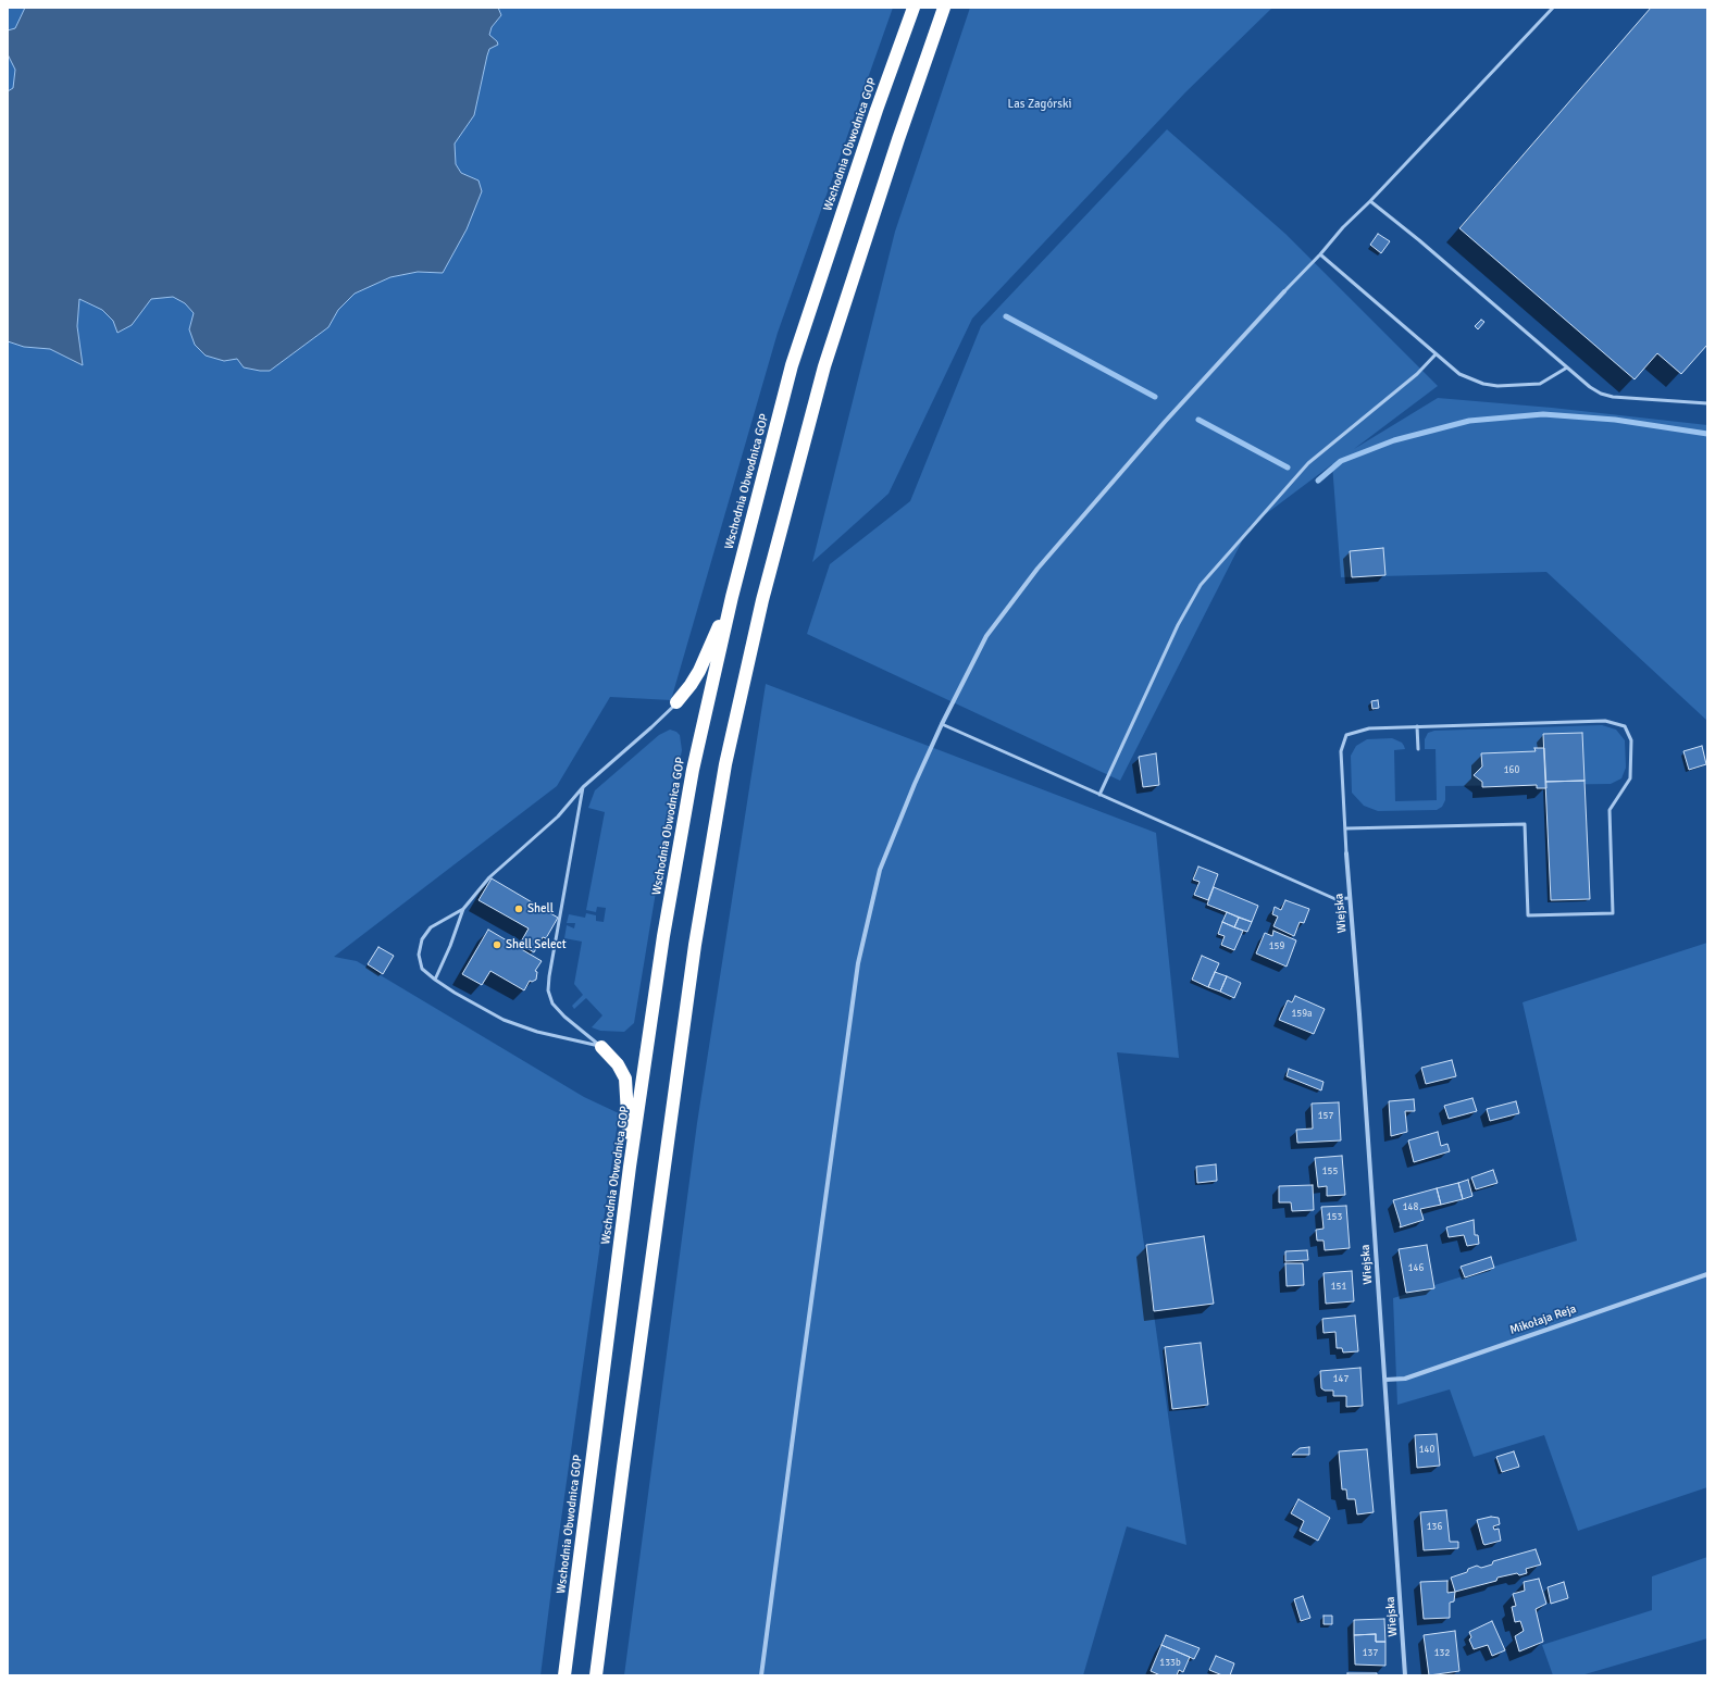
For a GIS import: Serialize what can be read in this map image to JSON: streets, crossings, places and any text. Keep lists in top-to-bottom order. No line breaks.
{"streets":{"highway":["Wschodnia Obwodnica GOP"],"street":["Wiejska","Mikołaja Reja"]},"crossings":[["Wiejska","Mikołaja Reja"]],"parks":["Las Zagórski"],"places":["Shell","Shell Select"],"house_numbers":["160","159","159a","157","155","148","153","146","151","147","140","136","137","132","133b"]}
